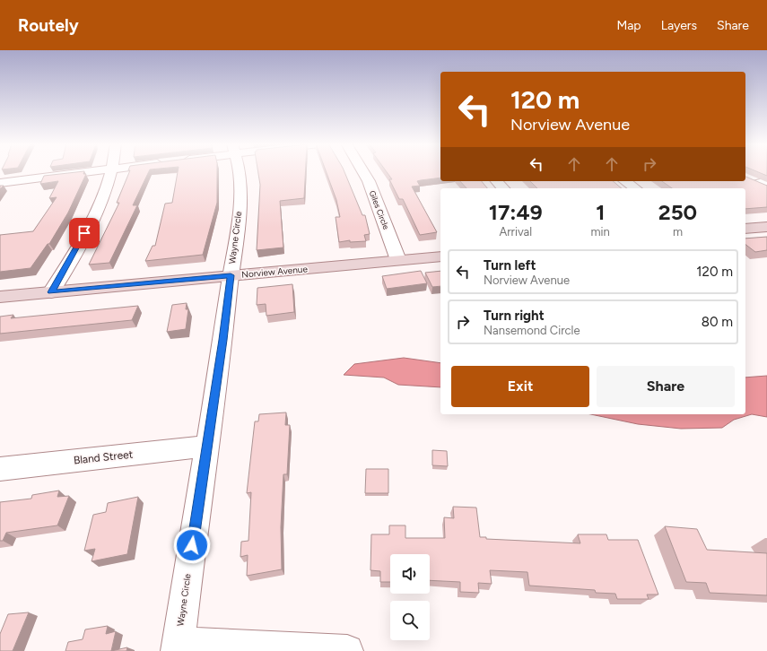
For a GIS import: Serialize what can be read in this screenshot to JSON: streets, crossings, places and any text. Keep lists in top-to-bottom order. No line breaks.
{"streets":{"street":["Giles Circle","Wayne Circle","Norview Avenue","Bland Street"]},"crossings":[["Giles Circle","Norview Avenue"],["Wayne Circle","Norview Avenue"],["Wayne Circle","Bland Street"]],"page":{"header":"Routely","nav":["Map","Layers","Share"],"turn":["120 m","Norview Avenue"],"eta":["17:49","Arrival","1","min","250","m"],"list":[{"name":"Turn left","note":"Norview Avenue","value":"120 m"},{"name":"Turn right","note":"Nansemond Circle","value":"80 m"}],"buttons":["Exit","Share"]}}
